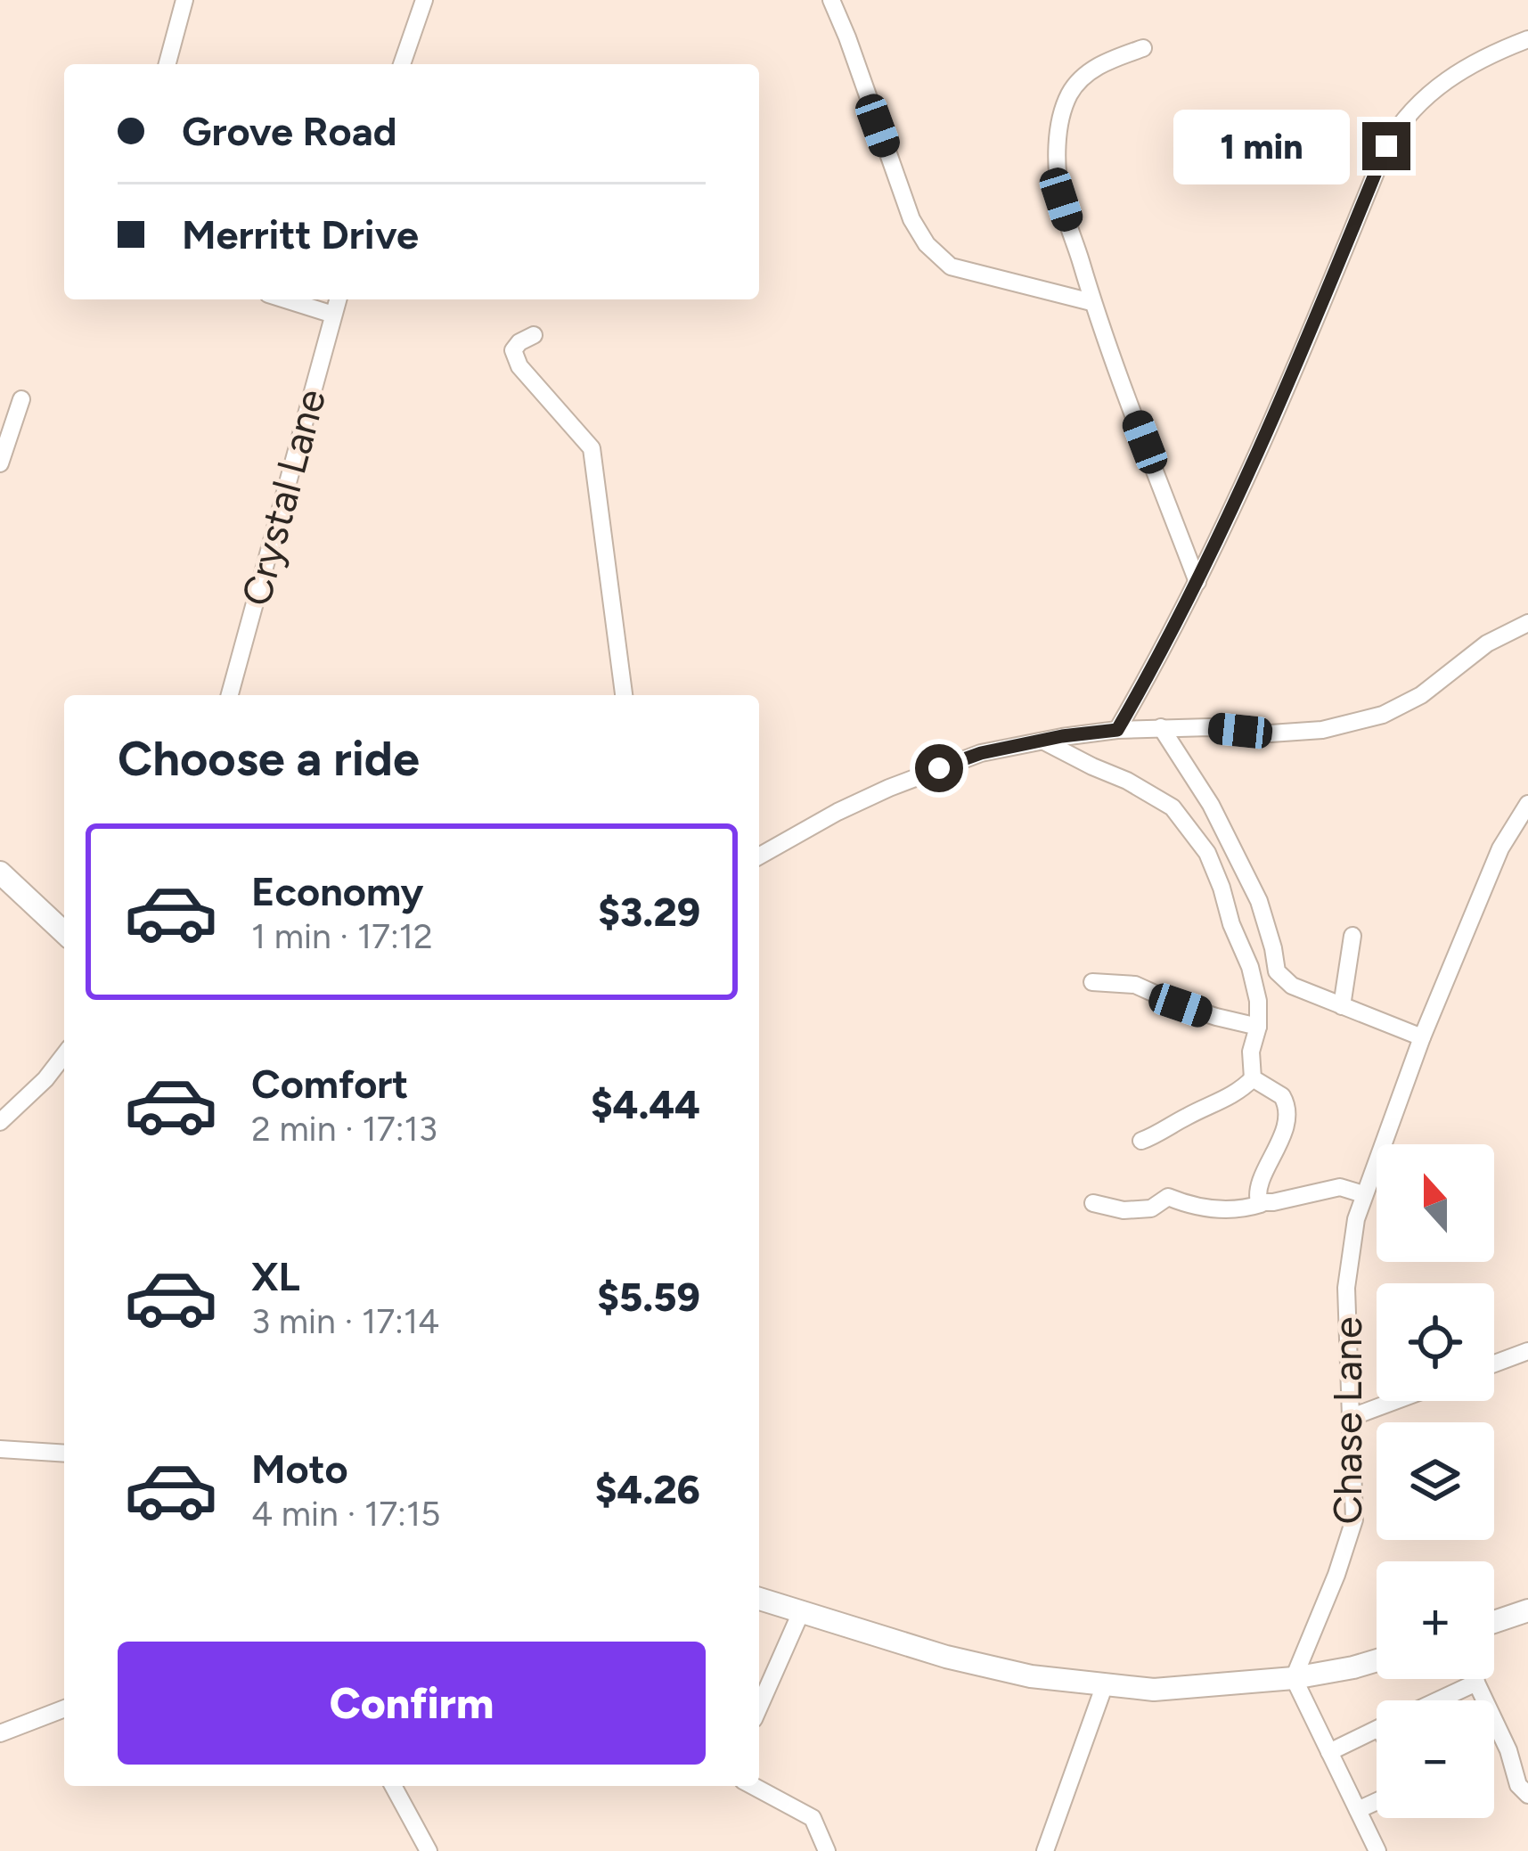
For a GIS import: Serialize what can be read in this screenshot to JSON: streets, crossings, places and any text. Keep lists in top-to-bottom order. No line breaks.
{"streets":{"street":["Crystal Lane","Chase Lane"]},"north":"top","page":{"banner":["Grove Road","Merritt Drive"],"bubble":"1 min","heading":"Choose a ride","list":[{"name":"Economy","note":"1 min · 17:12","value":"$3.29"},{"name":"Comfort","note":"2 min · 17:13","value":"$4.44"},{"name":"XL","note":"3 min · 17:14","value":"$5.59"},{"name":"Moto","note":"4 min · 17:15","value":"$4.26"}],"map_buttons":["+","−"],"buttons":"Confirm"}}
